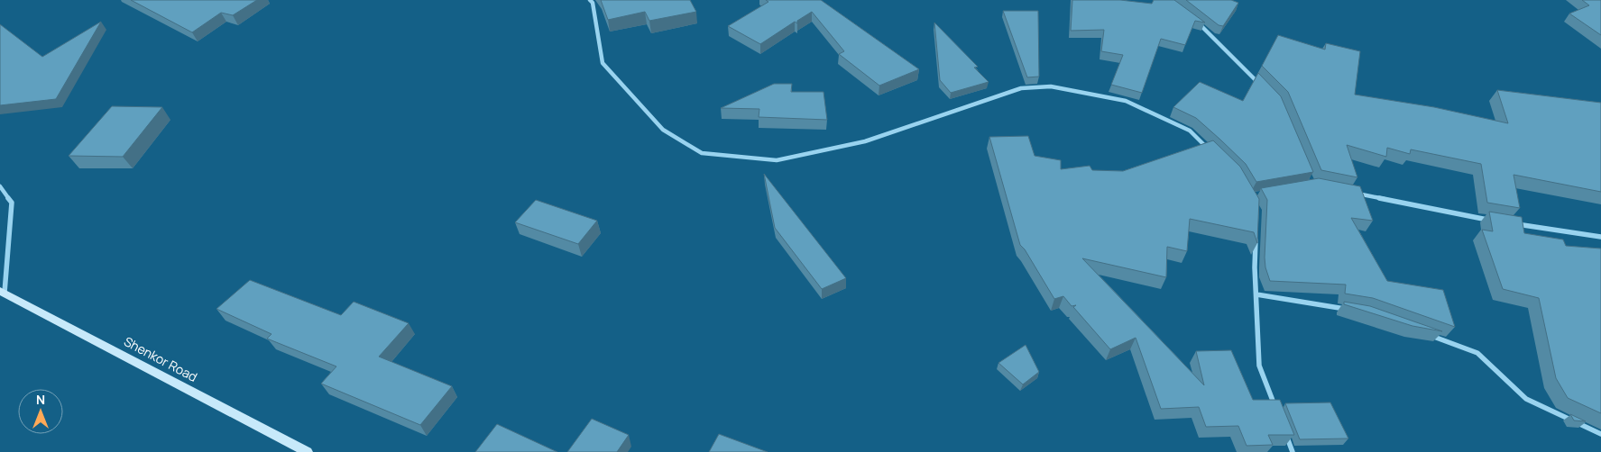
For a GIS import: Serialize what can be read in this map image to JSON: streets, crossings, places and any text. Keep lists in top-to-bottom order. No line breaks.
{"streets":{"main road":["Shenkor Road"]},"north":"top"}
